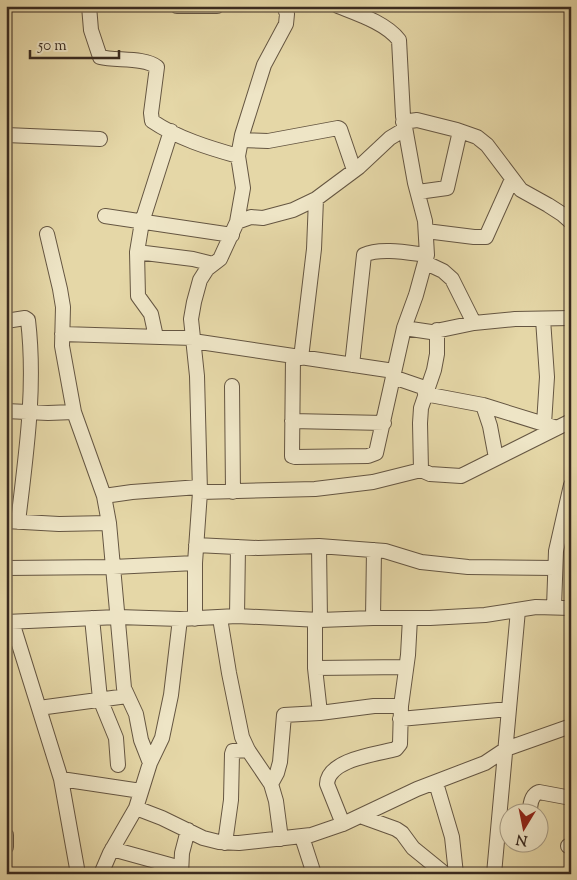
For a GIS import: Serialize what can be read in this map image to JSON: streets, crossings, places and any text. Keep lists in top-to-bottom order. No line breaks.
{"scale_bar":"50 m","north":"bottom"}
